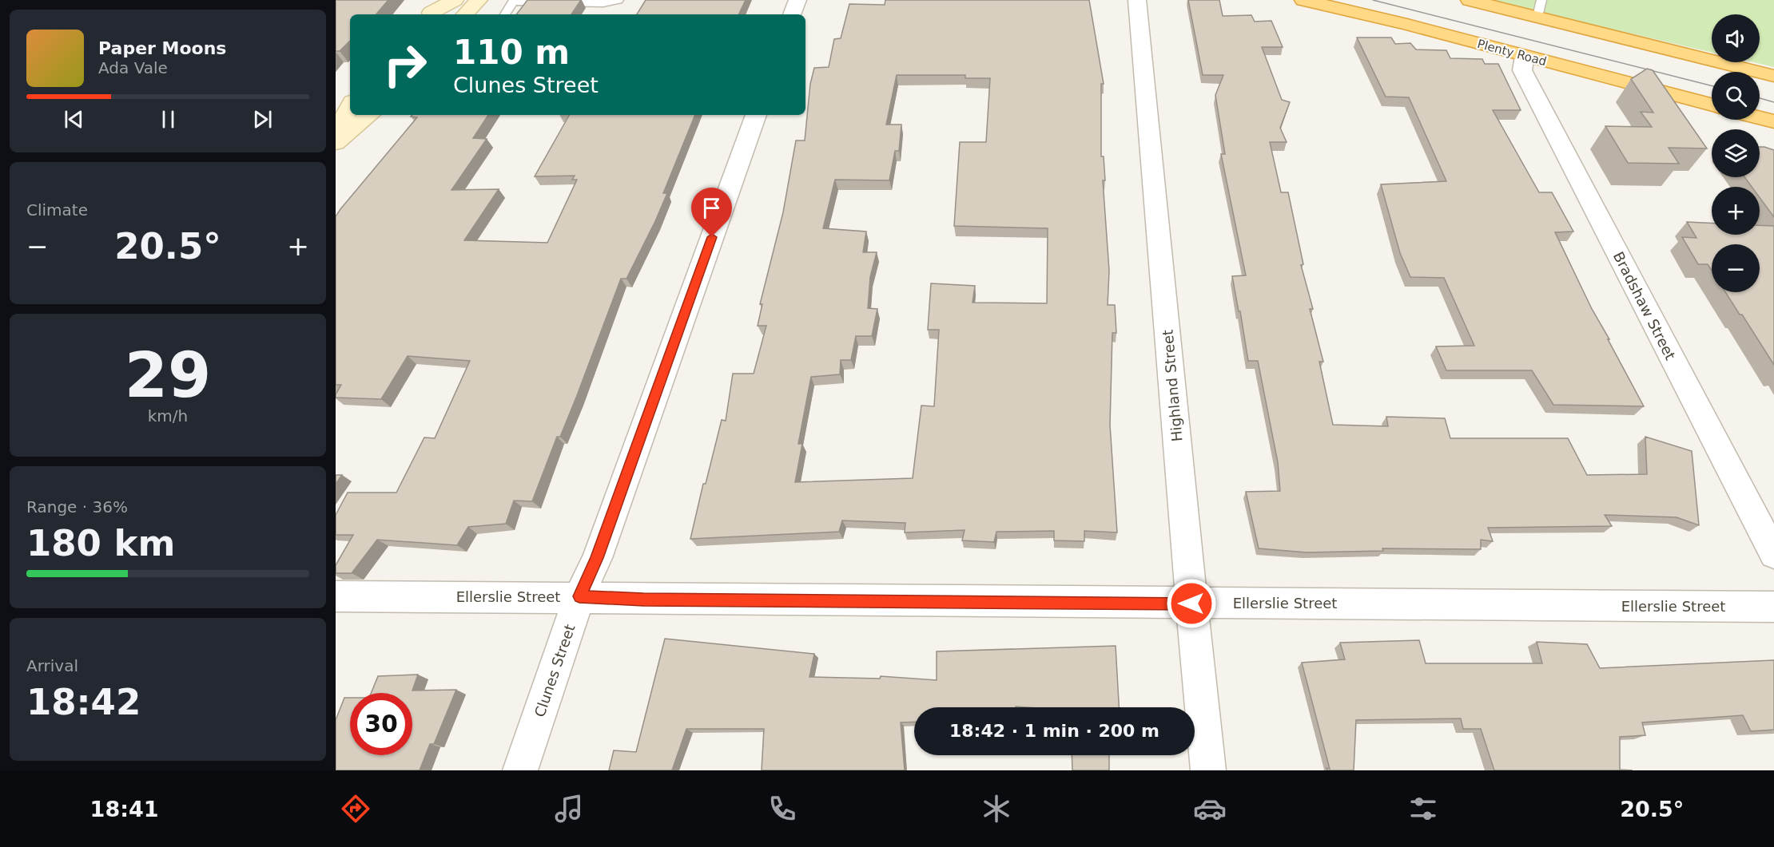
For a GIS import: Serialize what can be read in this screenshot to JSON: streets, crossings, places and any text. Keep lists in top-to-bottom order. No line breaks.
{"streets":{"highway":["Plenty Road"],"street":["Bradshaw Street","Highland Street","Ellerslie Street","Clunes Street"]},"crossings":[["Plenty Road","Bradshaw Street"],["Highland Street","Ellerslie Street"],["Ellerslie Street","Clunes Street"]],"page":{"map_buttons":["+","−"],"turn":["110 m","Clunes Street"],"song":["Paper Moons","Ada Vale"],"tile":["Climate",["29","km/h"],["Range · 36%","180 km"],["Arrival","18:42"]],"heat":["−","20.5°","+"],"limit":"30","trip":"18:42 · 1 min · 200 m","tabs":["18:41","20.5°"]}}
